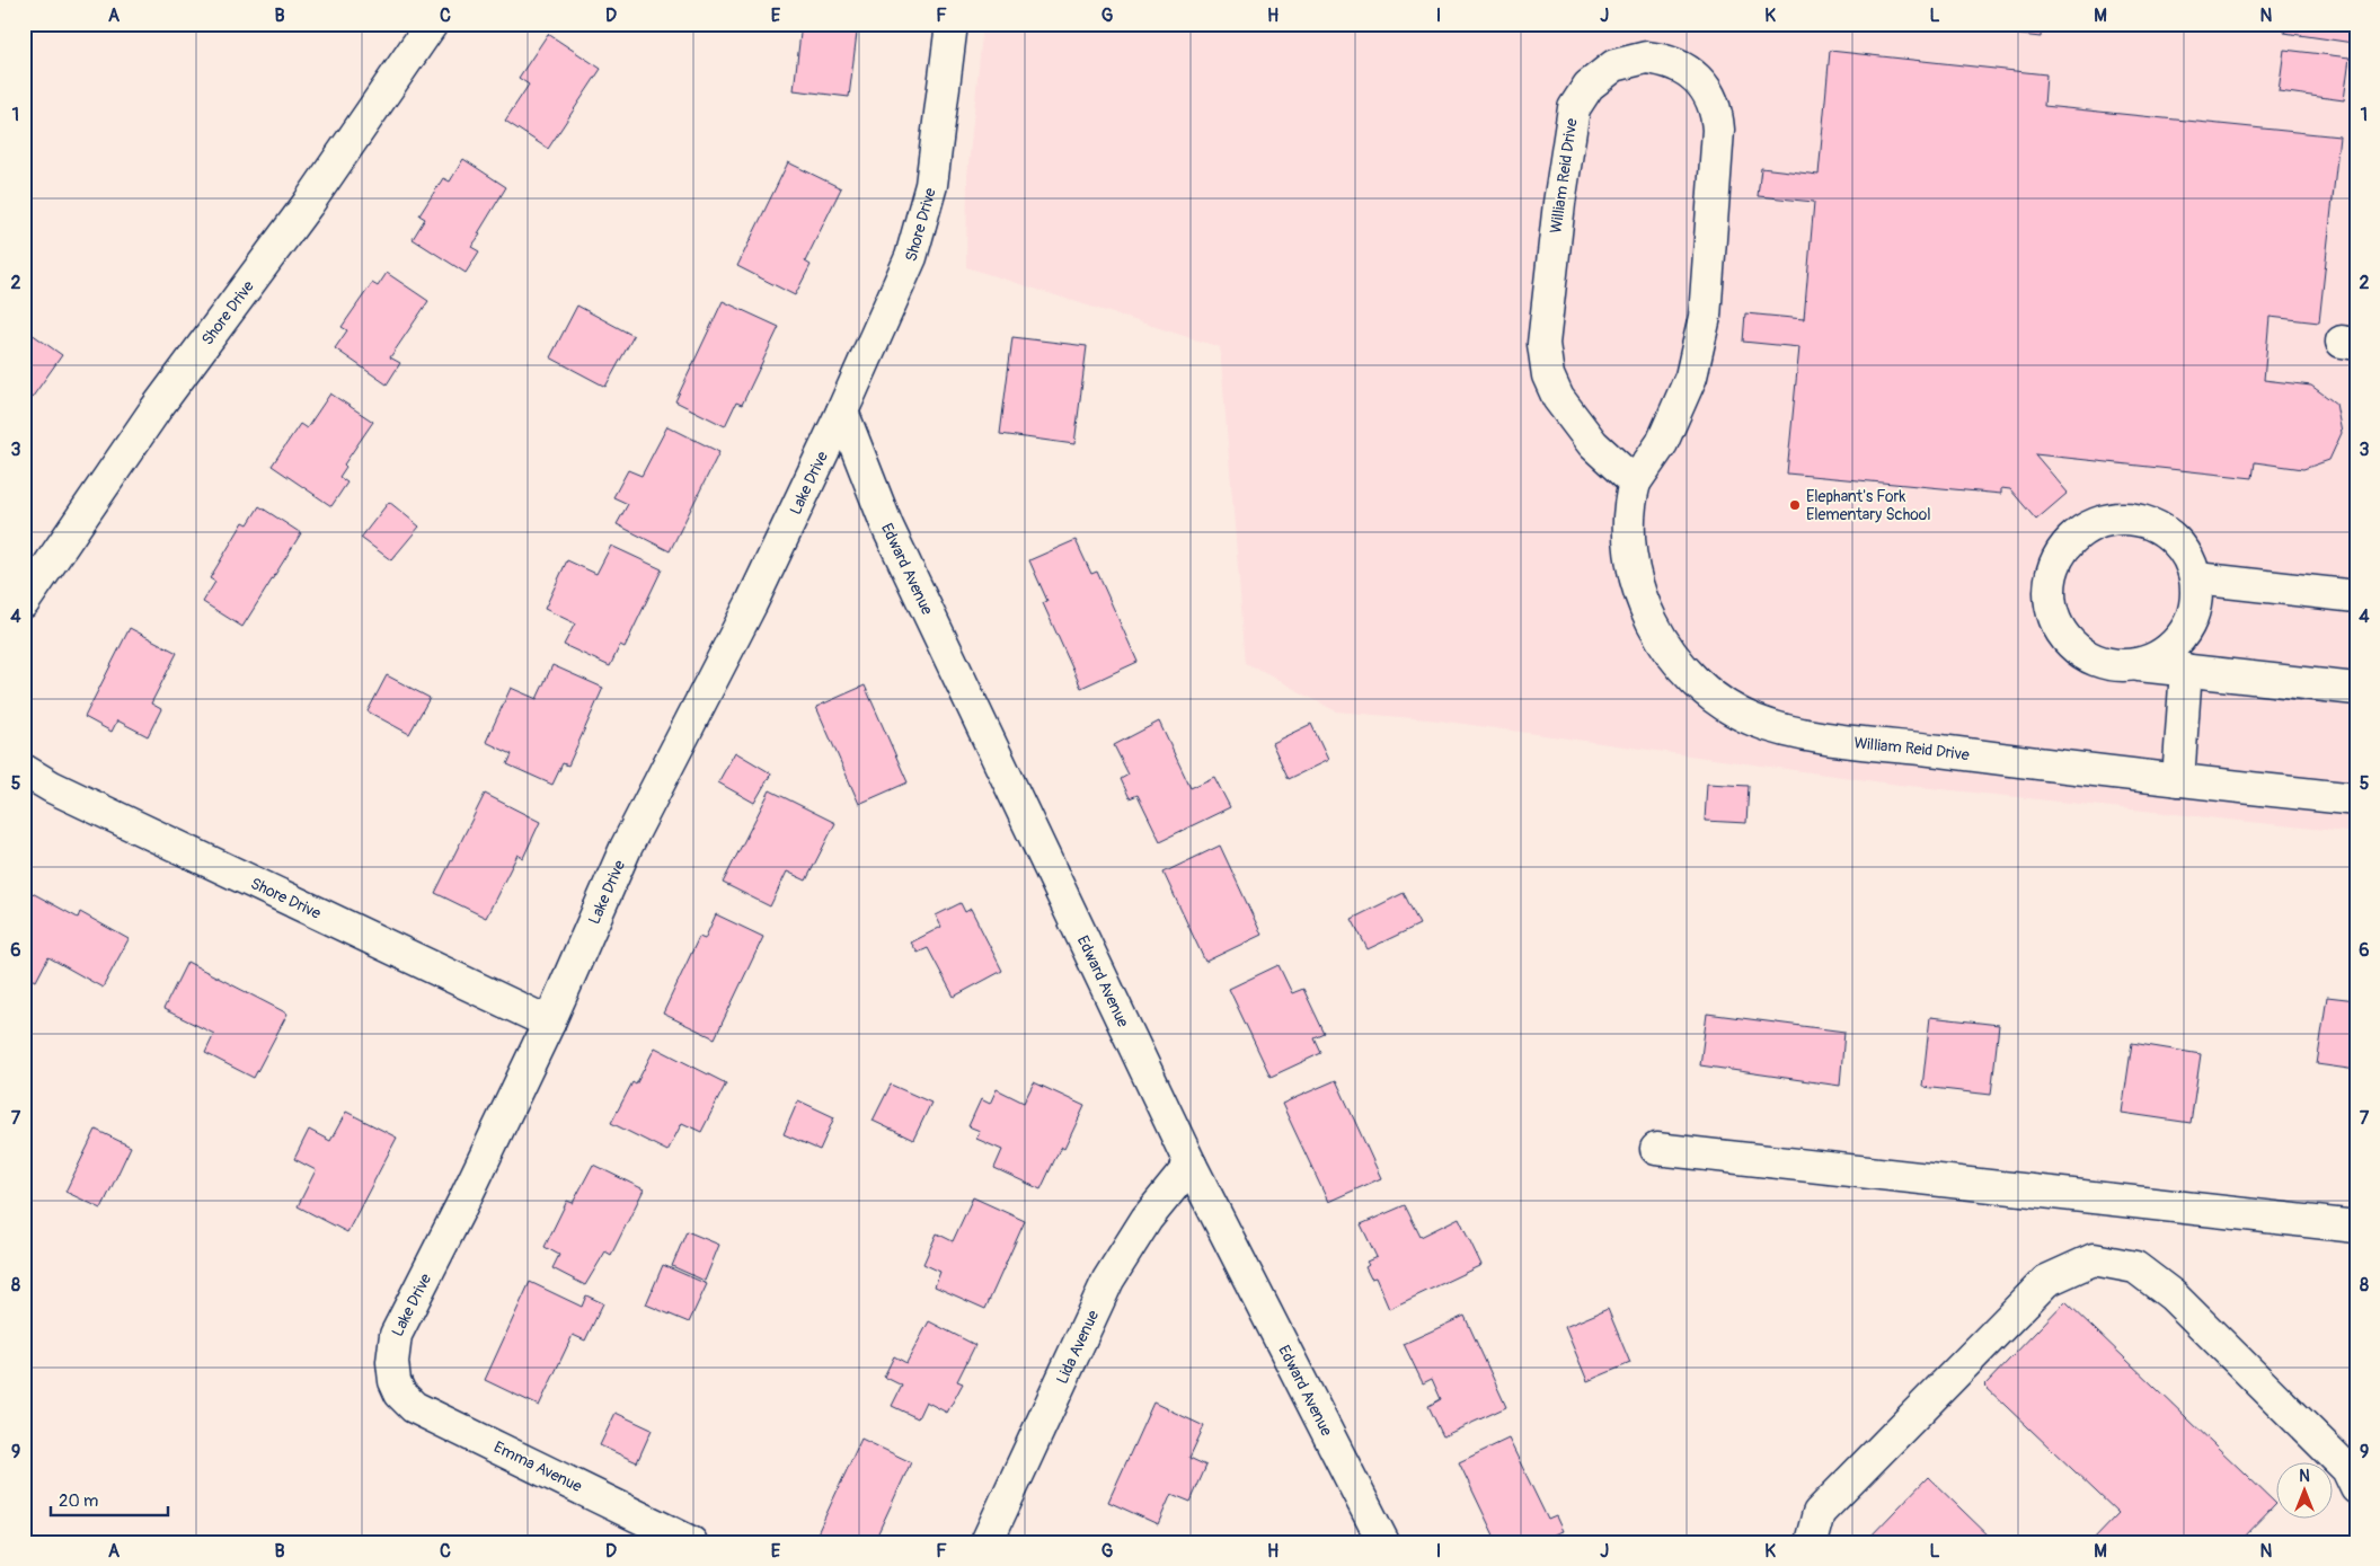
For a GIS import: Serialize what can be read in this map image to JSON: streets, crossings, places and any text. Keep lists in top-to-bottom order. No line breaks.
{"streets":{"street":["William Reid Drive","Shore Drive","Lake Drive","Edward Avenue","Lida Avenue","Emma Avenue"]},"crossings":[["Shore Drive","Lake Drive"],["Shore Drive","Edward Avenue"],["Lake Drive","Edward Avenue"],["Lake Drive","Emma Avenue"],["Edward Avenue","Lida Avenue"]],"places":["Elephant's Fork Elementary School"],"scale_bar":"20 m","north":"top","grid":{"columns":["A","B","C","D","E","F","G","H","I","J","K","L","M","N"],"rows":["1","2","3","4","5","6","7","8","9"]}}
